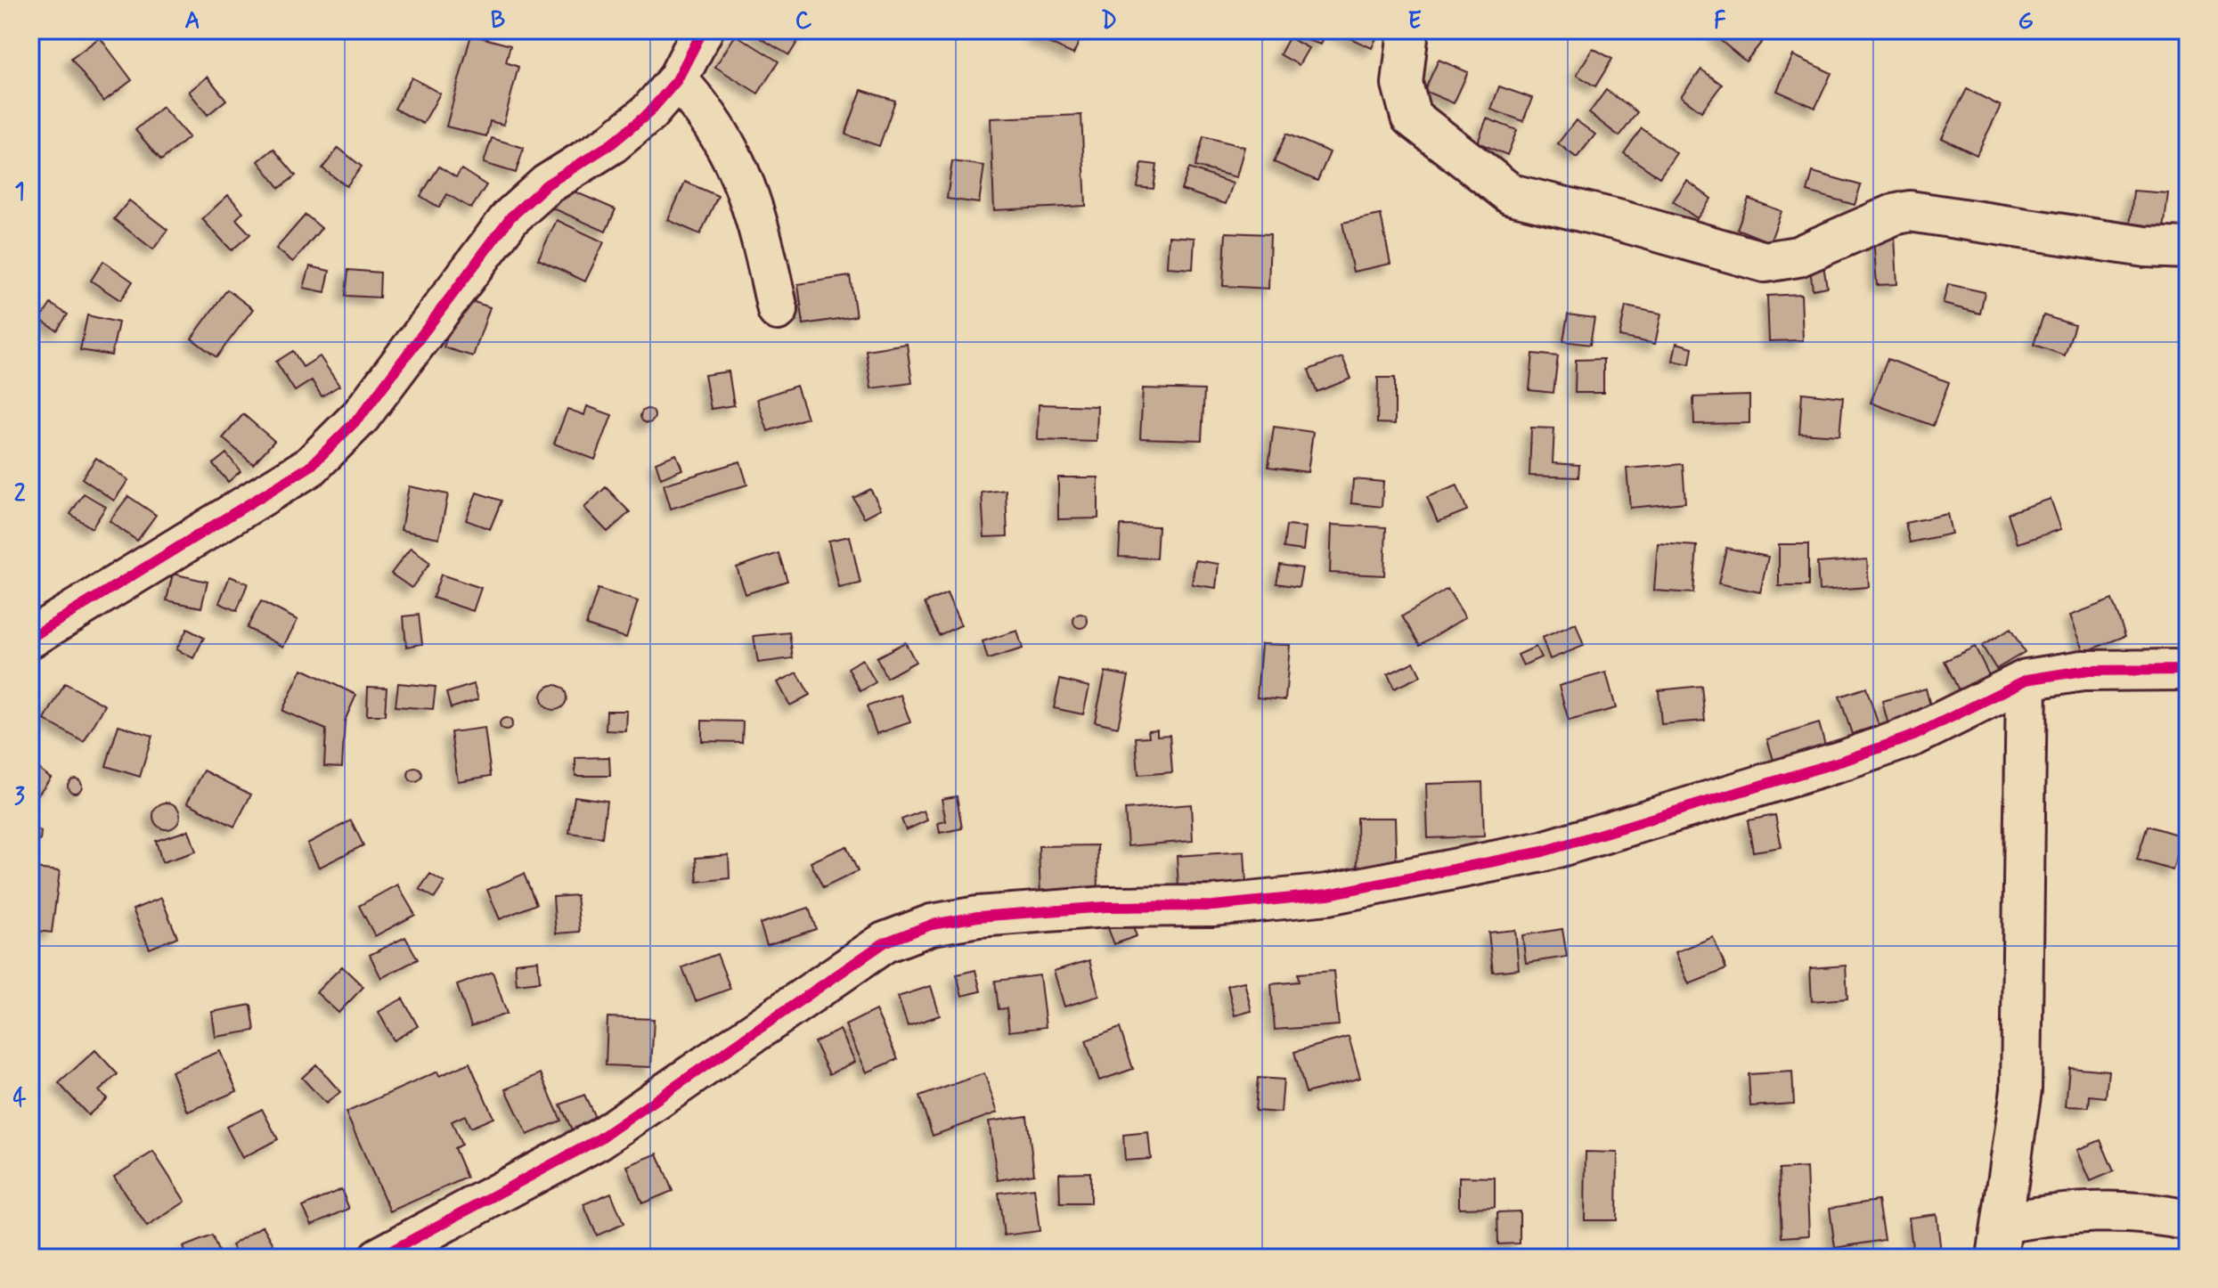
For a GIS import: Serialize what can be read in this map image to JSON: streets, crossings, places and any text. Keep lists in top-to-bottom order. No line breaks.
{"grid":{"columns":["A","B","C","D","E","F","G"],"rows":["1","2","3","4"]}}
